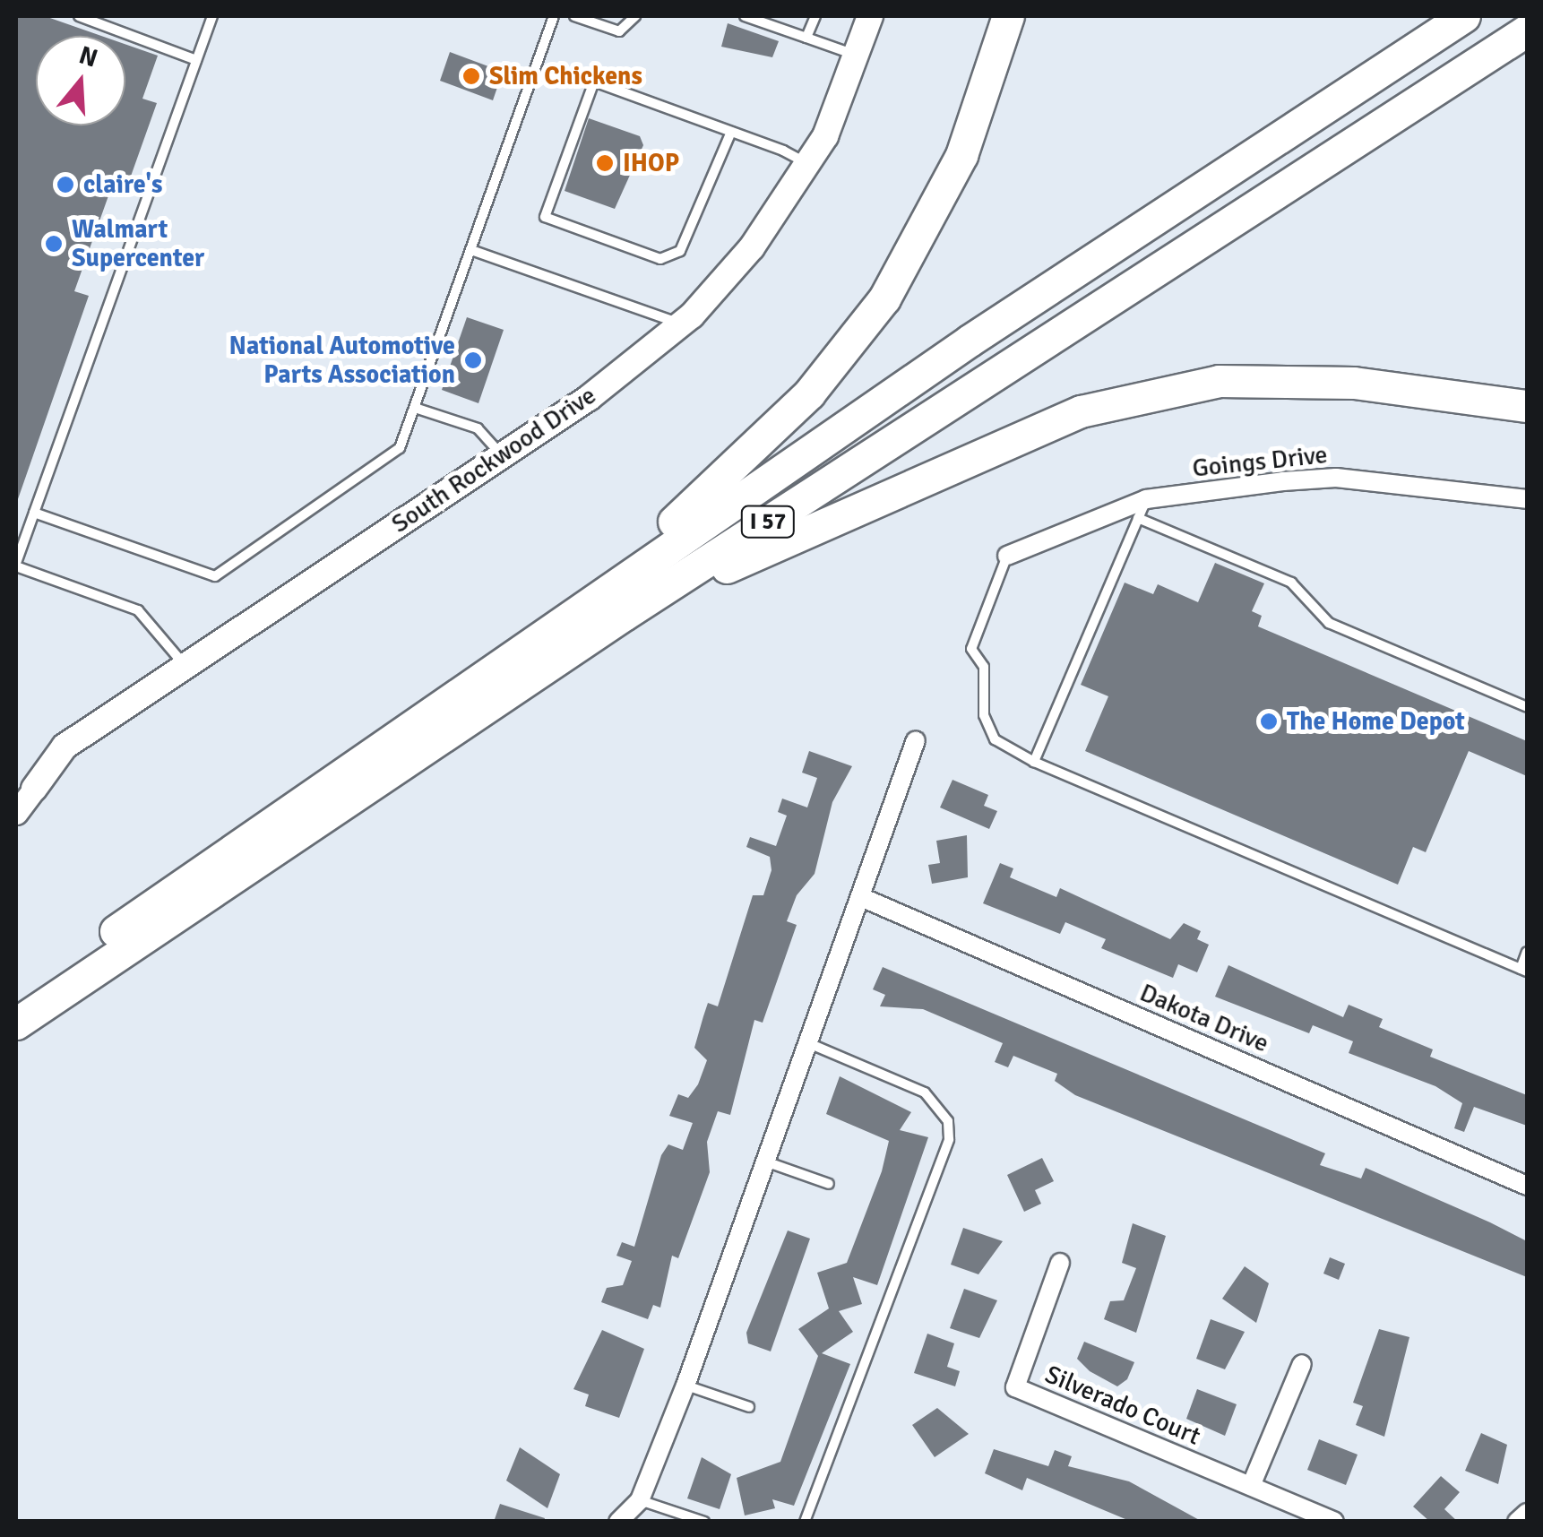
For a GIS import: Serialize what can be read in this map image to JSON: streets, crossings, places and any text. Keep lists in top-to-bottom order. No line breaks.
{"streets":{"highway":["I 57"],"main road":["South Rockwood Drive"],"street":["Goings Drive","Dakota Drive","Silverado Court"]},"places":["Slim Chickens","IHOP","claire's","Walmart Supercenter","National Automotive Parts Association","The Home Depot"],"north":"top"}
